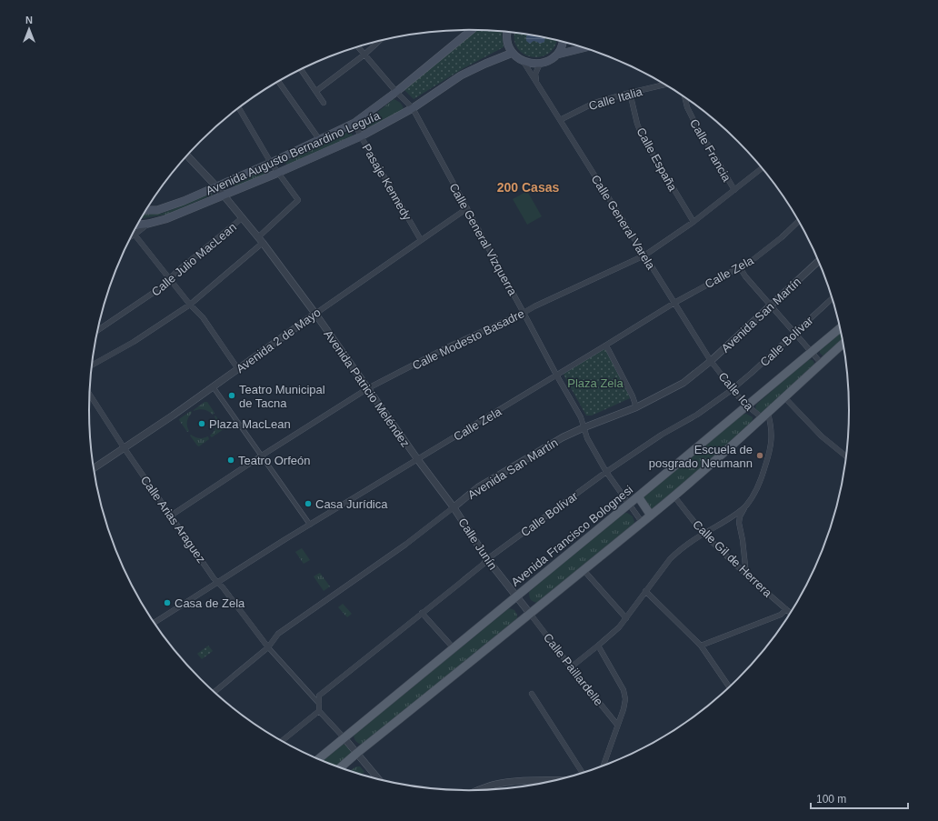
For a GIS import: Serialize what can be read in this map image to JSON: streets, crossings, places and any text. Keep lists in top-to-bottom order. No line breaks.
{"streets":{"main road":["Avenida Augusto Bernardino Leguía","Avenida Francisco Bolognesi"],"street":["Calle Italia","Calle Francia","Calle España","Pasaje Kennedy","Calle General Varela","Calle General Vizquerra","Calle Julio MacLean","Calle Zela","Avenida San Martín","Calle Modesto Basadre","Avenida 2 de Mayo","Calle Bolívar","Avenida Patricio Meléndez","Calle Ica","Calle Arias Araguez","Calle Junín","Calle Gil de Herrera","Calle Paillardelle"]},"crossings":[["Calle Italia","Calle España"],["Calle Italia","Calle General Varela"],["Calle Francia","Calle Modesto Basadre"],["Avenida Augusto Bernardino Leguía","Pasaje Kennedy"],["Avenida Augusto Bernardino Leguía","Calle General Vizquerra"],["Avenida Augusto Bernardino Leguía","Avenida Patricio Meléndez"],["Calle España","Calle Modesto Basadre"],["Pasaje Kennedy","Avenida 2 de Mayo"],["Calle General Varela","Calle Zela"],["Calle General Varela","Avenida San Martín"],["Calle General Varela","Calle Modesto Basadre"],["Calle General Varela","Calle Ica"],["Calle General Vizquerra","Calle Zela"],["Calle General Vizquerra","Avenida San Martín"],["Calle General Vizquerra","Calle Modesto Basadre"],["Calle General Vizquerra","Avenida 2 de Mayo"],["Calle General Vizquerra","Calle Bolívar"],["Calle General Vizquerra","Avenida Francisco Bolognesi"],["Calle Julio MacLean","Avenida Patricio Meléndez"],["Calle Zela","Avenida Patricio Meléndez"],["Calle Zela","Calle Arias Araguez"],["Avenida San Martín","Avenida Patricio Meléndez"],["Avenida San Martín","Calle Ica"],["Avenida San Martín","Calle Arias Araguez"],["Avenida San Martín","Calle Junín"],["Calle Modesto Basadre","Avenida Patricio Meléndez"],["Calle Modesto Basadre","Calle Arias Araguez"],["Avenida 2 de Mayo","Avenida Patricio Meléndez"],["Avenida 2 de Mayo","Calle Arias Araguez"],["Calle Bolívar","Calle Ica"],["Calle Bolívar","Calle Junín"],["Avenida Patricio Meléndez","Calle Junín"],["Calle Ica","Avenida Francisco Bolognesi"],["Avenida Francisco Bolognesi","Calle Junín"],["Calle Junín","Calle Paillardelle"]],"districts":["200 Casas"],"parks":["Plaza Zela"],"places":["Teatro Municipal de Tacna","Plaza MacLean","Escuela de posgrado Neumann","Teatro Orfeón","Casa Jurídica","Casa de Zela"],"scale_bar":"100 m","north":"top"}
